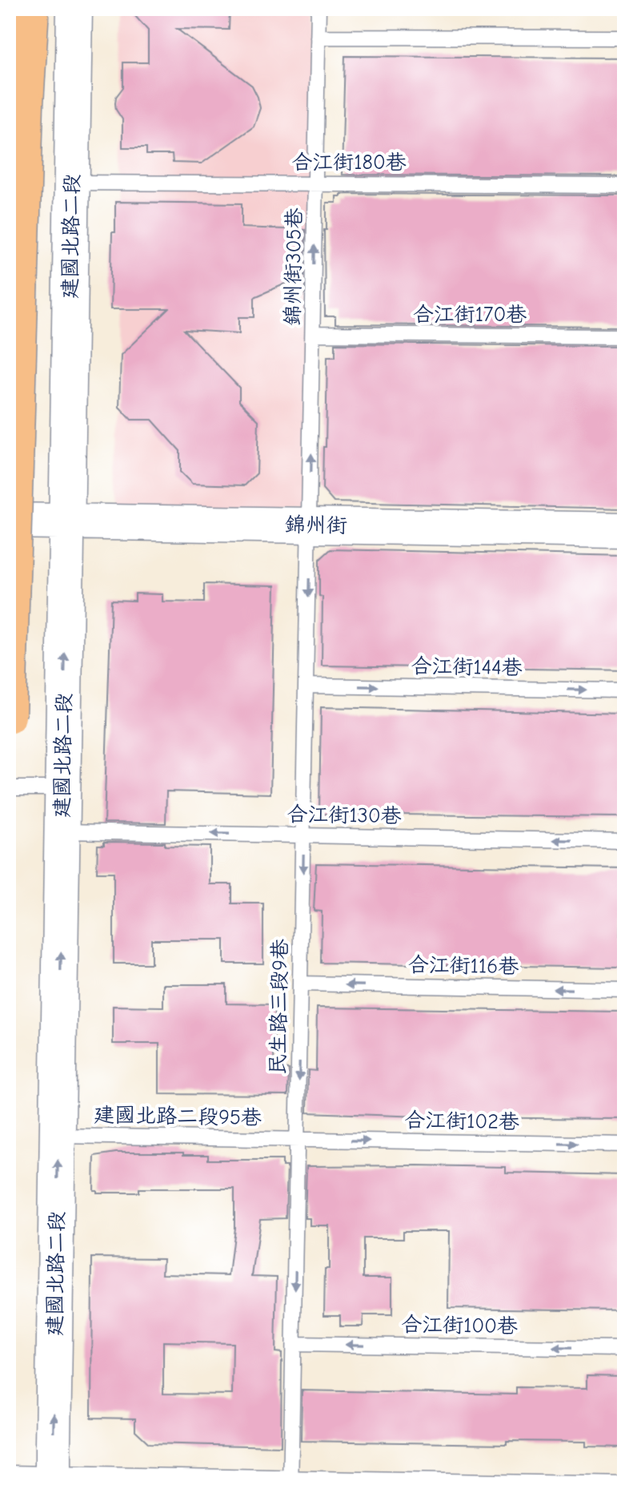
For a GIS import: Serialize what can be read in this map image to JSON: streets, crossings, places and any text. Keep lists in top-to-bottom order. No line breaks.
{"streets":{"street":["建國北路二段","錦州街"],"lane":["合江街180巷","錦州街305巷","合江街170巷","合江街144巷","合江街130巷","合江街116巷","民生路三段9巷","建國北路二段95巷","合江街102巷","合江街100巷"]},"crossings":[["合江街180巷","建國北路二段"],["合江街180巷","錦州街305巷"],["建國北路二段","錦州街"],["建國北路二段","合江街130巷"],["建國北路二段","建國北路二段95巷"],["錦州街305巷","合江街170巷"],["錦州街305巷","錦州街"],["錦州街305巷","民生路三段9巷"],["錦州街","民生路三段9巷"],["合江街144巷","民生路三段9巷"],["合江街130巷","民生路三段9巷"],["合江街116巷","民生路三段9巷"],["民生路三段9巷","建國北路二段95巷"],["民生路三段9巷","合江街102巷"],["民生路三段9巷","合江街100巷"],["建國北路二段95巷","合江街102巷"]],"one_way":["建國北路二段","錦州街305巷","合江街144巷","合江街130巷","合江街116巷","民生路三段9巷","合江街102巷","合江街100巷"]}
